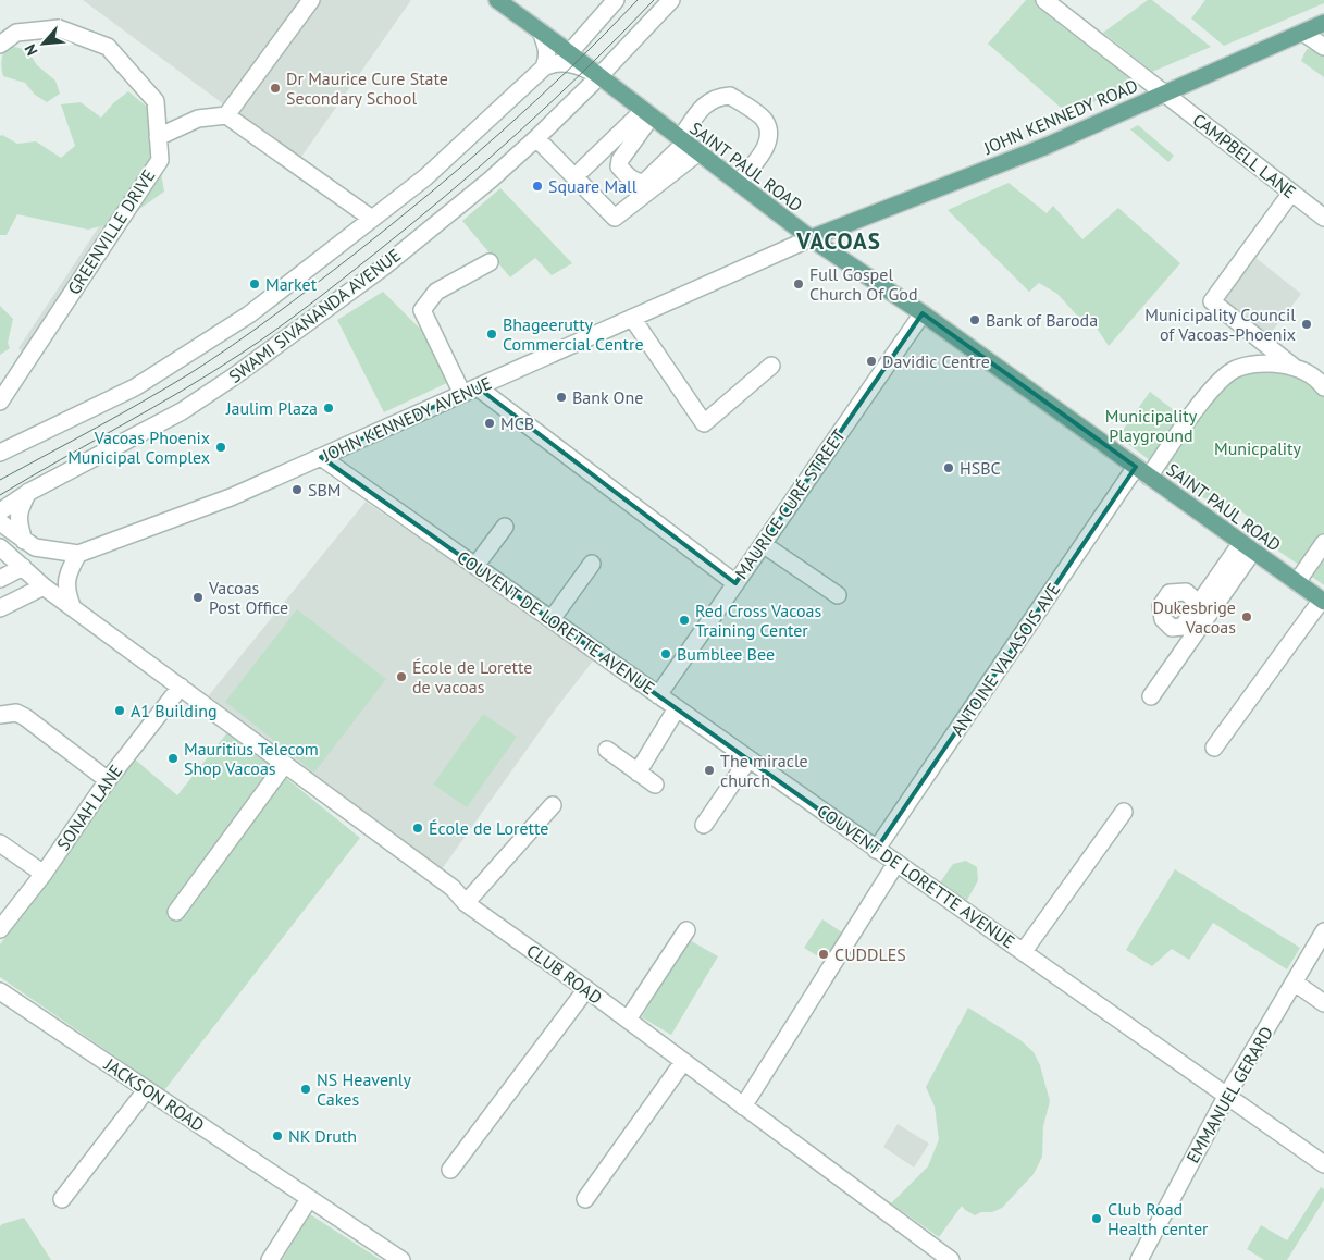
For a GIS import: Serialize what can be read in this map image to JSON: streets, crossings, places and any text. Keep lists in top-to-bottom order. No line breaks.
{"streets":{"main road":["JOHN KENNEDY ROAD","SAINT PAUL ROAD"],"street":["CAMPBELL LANE","GREENVILLE DRIVE","SWAMI SIVANANDA AVENUE","JOHN KENNEDY AVENUE","MAURICE CURÉ STREET","COUVENT DE LORETTE AVENUE","ANTOINE VALASOIS AVE","SONAH LANE","CLUB ROAD","JACKSON ROAD","EMMANUEL GERARD"]},"crossings":[["JOHN KENNEDY ROAD","CAMPBELL LANE"],["JOHN KENNEDY ROAD","SAINT PAUL ROAD"],["JOHN KENNEDY ROAD","JOHN KENNEDY AVENUE"],["SAINT PAUL ROAD","SWAMI SIVANANDA AVENUE"],["SAINT PAUL ROAD","JOHN KENNEDY AVENUE"],["SAINT PAUL ROAD","MAURICE CURÉ STREET"],["SAINT PAUL ROAD","ANTOINE VALASOIS AVE"],["JOHN KENNEDY AVENUE","COUVENT DE LORETTE AVENUE"],["MAURICE CURÉ STREET","COUVENT DE LORETTE AVENUE"],["COUVENT DE LORETTE AVENUE","ANTOINE VALASOIS AVE"],["COUVENT DE LORETTE AVENUE","EMMANUEL GERARD"],["SONAH LANE","CLUB ROAD"]],"districts":["VACOAS"],"parks":["Municipality Playground","Municpality"],"places":["Dr Maurice Cure State Secondary School","Square Mall","Market","Full Gospel Church Of God","Bank of Baroda","Municipality Council of Vacoas-Phoenix","Bhageerutty Commercial Centre","Davidic Centre","Bank One","Jaulim Plaza","MCB","Vacoas Phoenix Municipal Complex","HSBC","SBM","Vacoas Post Office","Dukesbrige Vacoas","Red Cross Vacoas Training Center","Bumblee Bee","École de Lorette de vacoas","A1 Building","Mauritius Telecom Shop Vacoas","The miracle church","École de Lorette","CUDDLES","NS Heavenly Cakes","NK Druth","Club Road Health center"],"north":"bottom left"}
